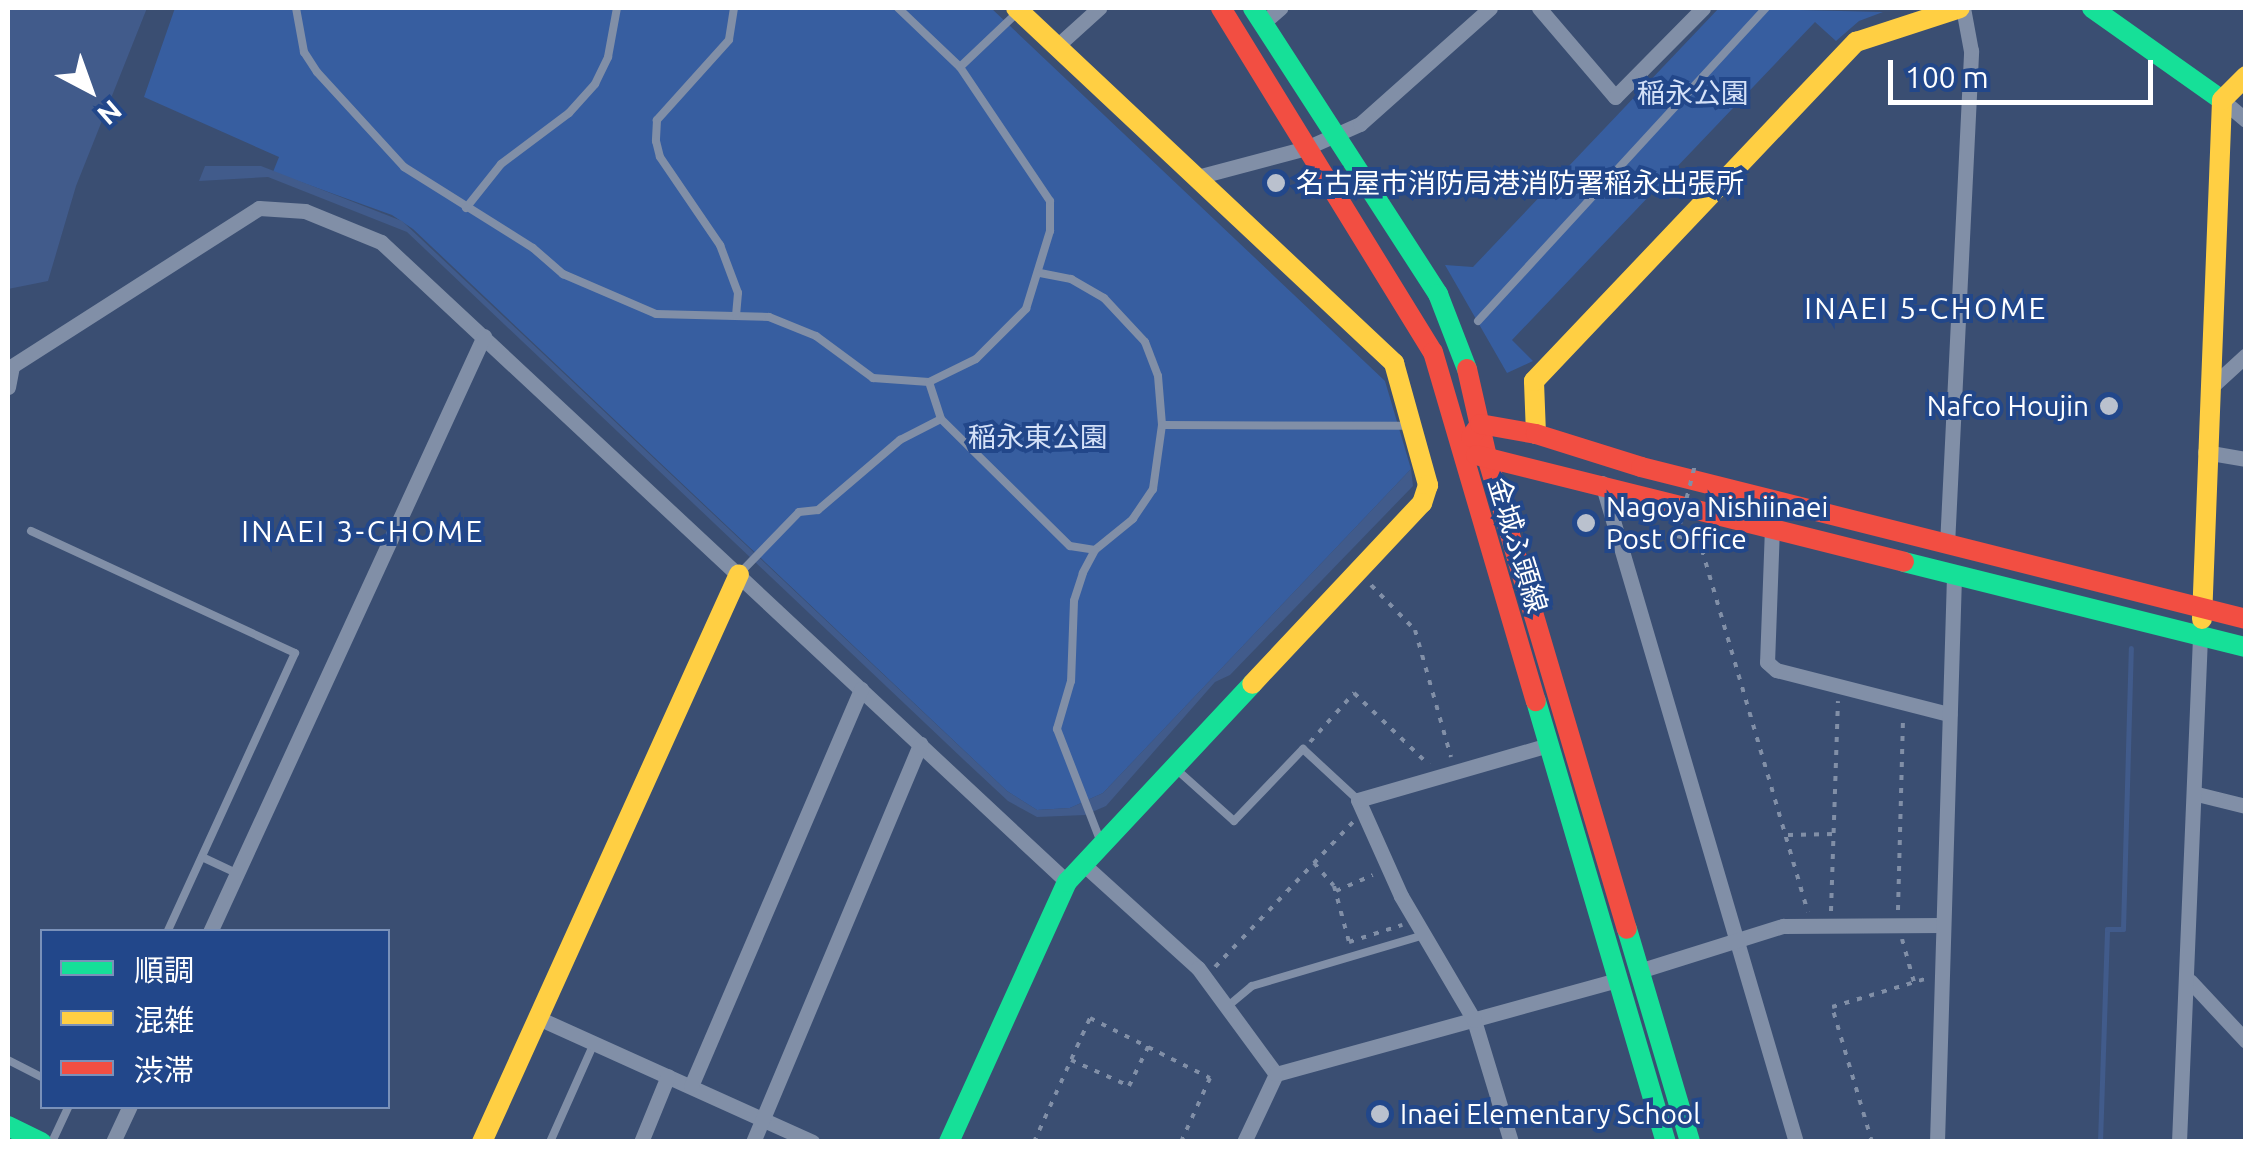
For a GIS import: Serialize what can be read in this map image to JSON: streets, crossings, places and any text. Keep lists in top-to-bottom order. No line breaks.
{"streets":{"street":["金城ふ頭線"]},"districts":["INAEI 5-CHOME","INAEI 3-CHOME"],"parks":["稲永公園","稲永東公園"],"places":["名古屋市消防局港消防署稲永出張所","Nafco Houjin","Nagoya Nishiinaei Post Office","Inaei Elementary School"],"legend":["順調","混雑","渋滞"],"scale_bar":"100 m","north":"bottom right"}
